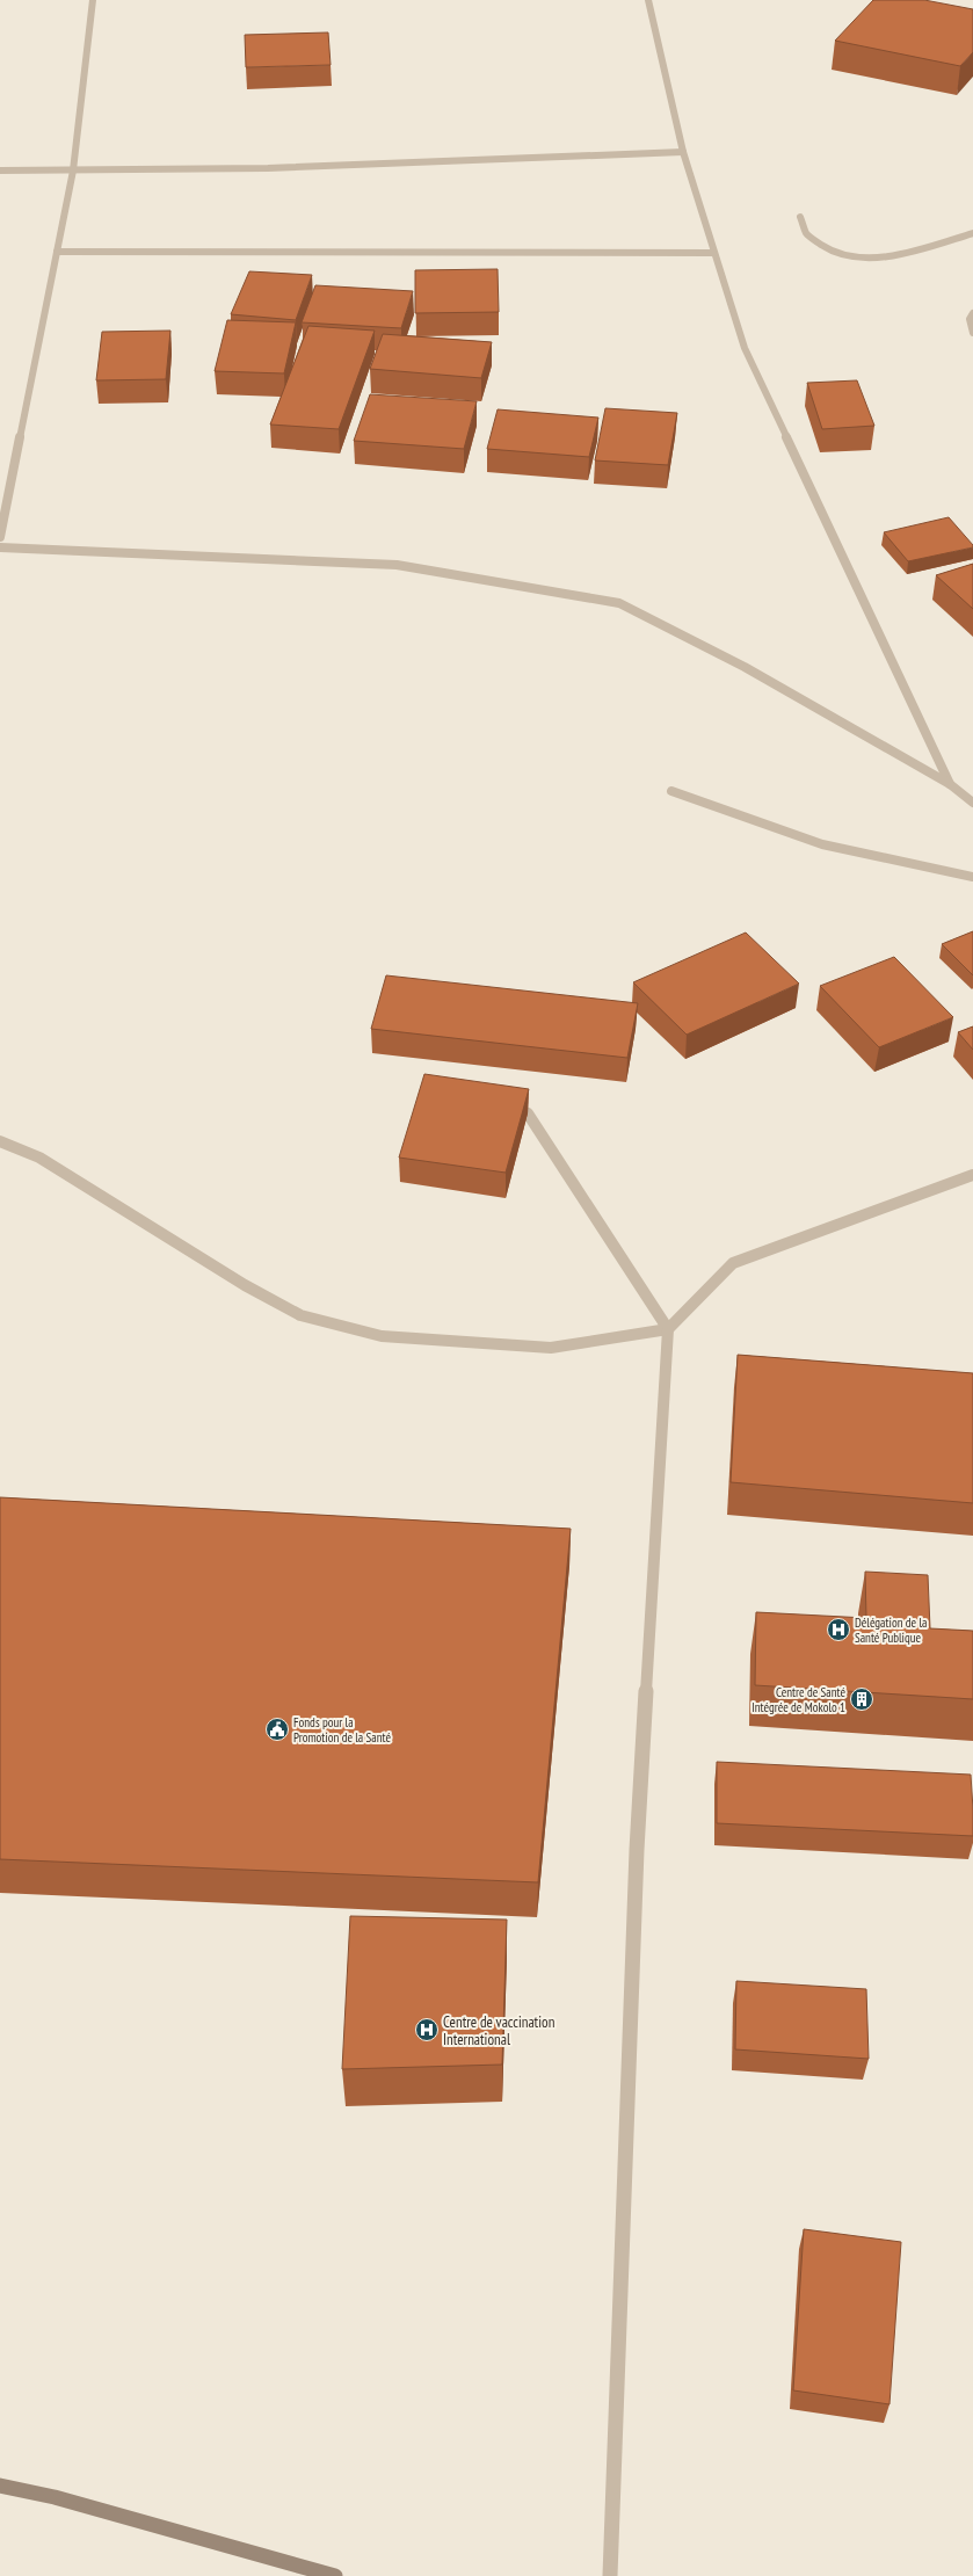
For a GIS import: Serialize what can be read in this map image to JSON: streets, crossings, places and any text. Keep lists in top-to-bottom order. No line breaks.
{"places":{"hospital":["Délégation de la Santé Publique","Centre de vaccination International"],"building":["Centre de Santé Intégrée de Mokolo 1"],"public building":["Fonds pour la Promotion de la Santé"]}}
